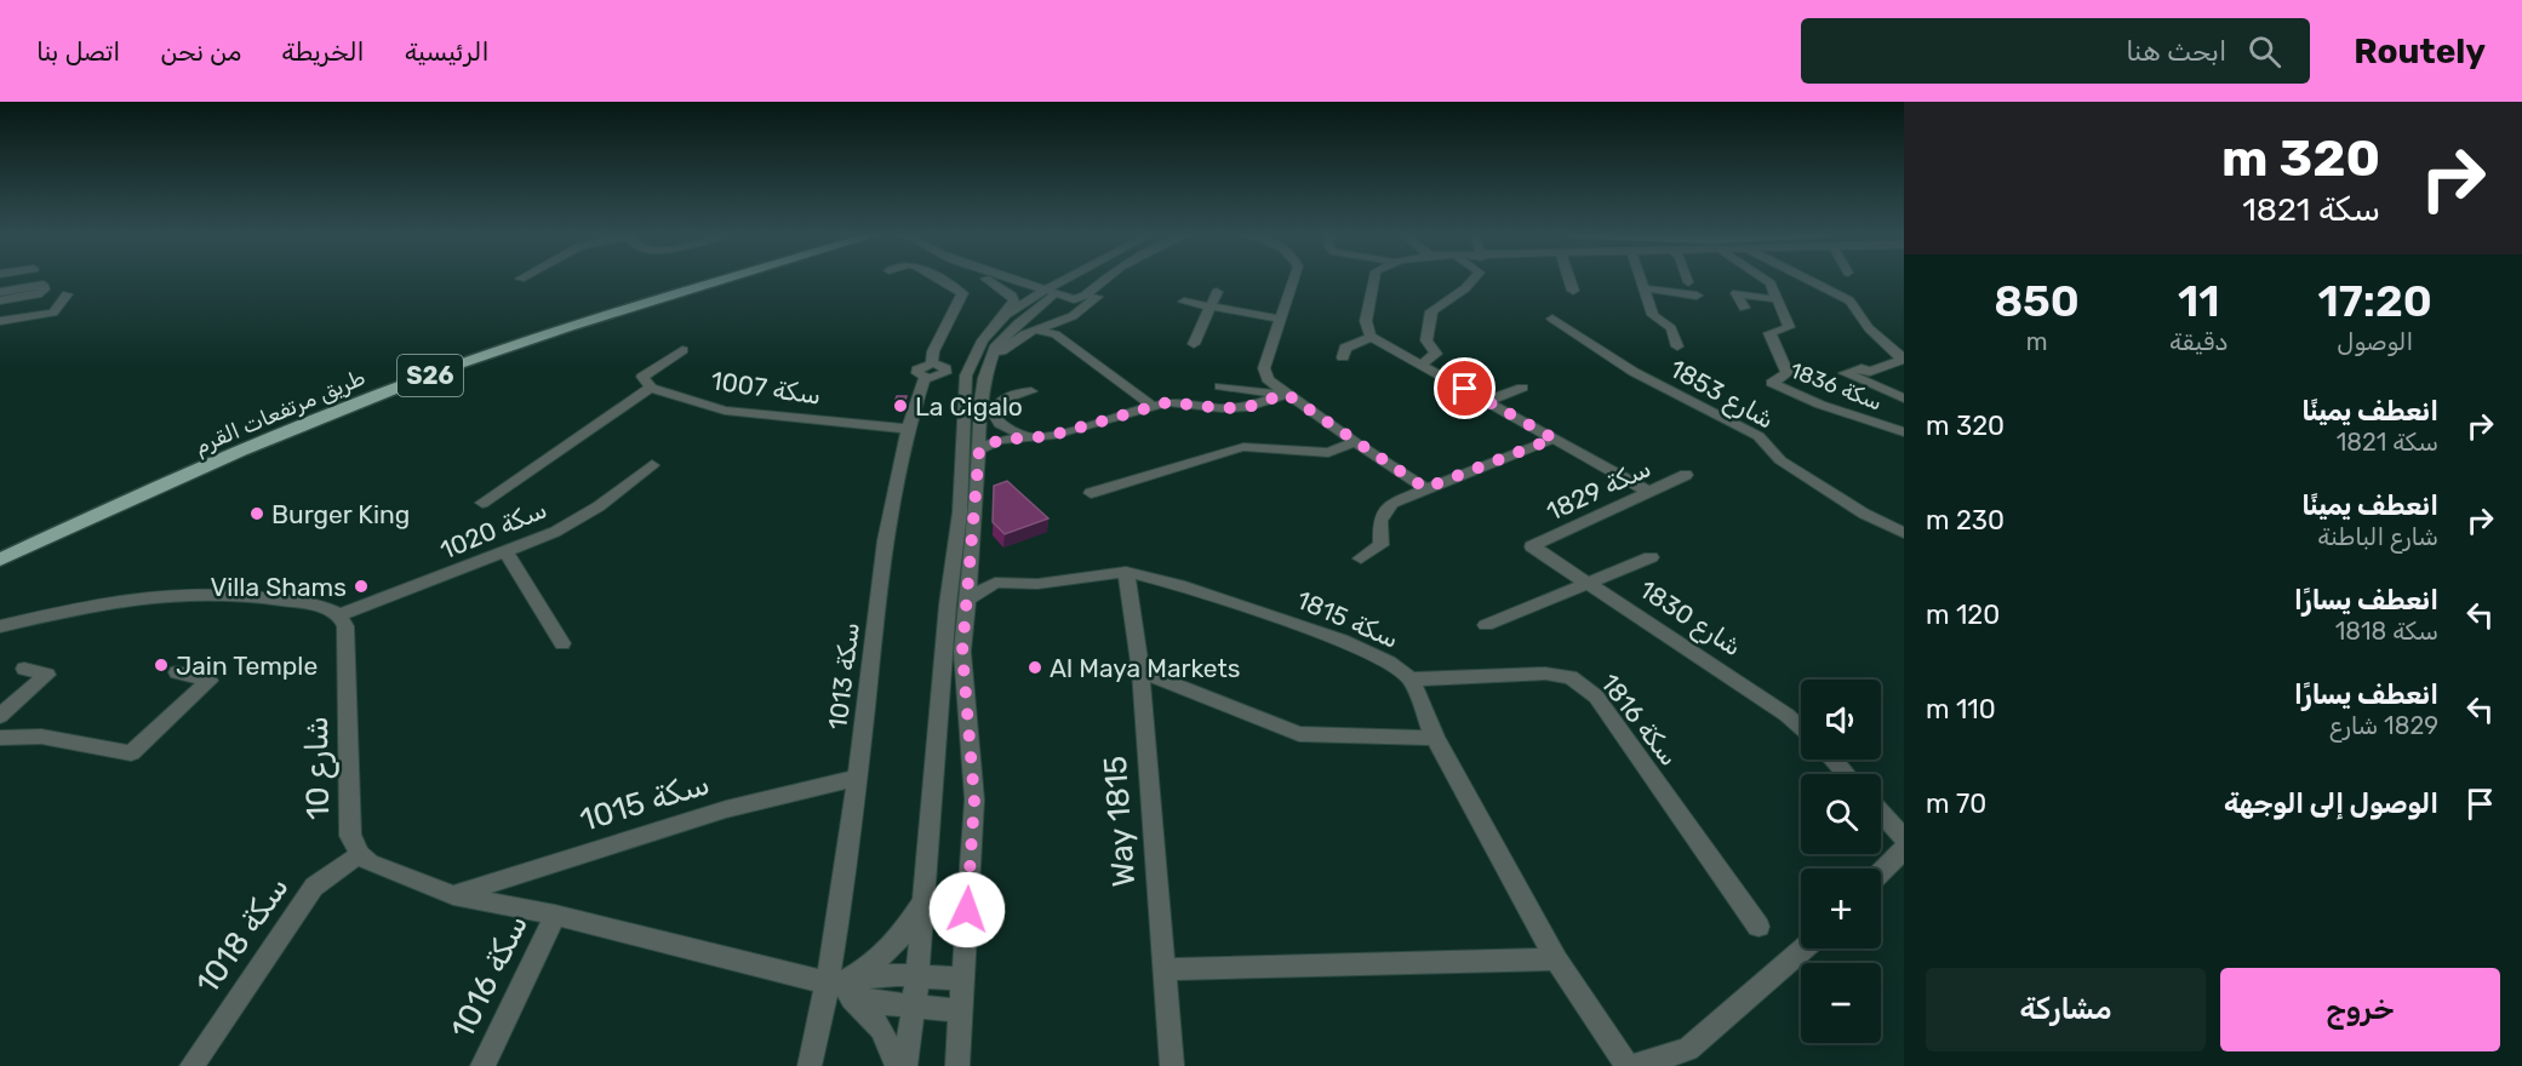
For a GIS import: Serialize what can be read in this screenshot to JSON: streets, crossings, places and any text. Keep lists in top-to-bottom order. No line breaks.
{"streets":{"main road":["S26","طريق مرتفعات القرم"],"street":["سكة 1836","سكة 1007","شارع 1853","سكة 1829","سكة 1020","1830 شارع","سكة 1815","سكة 1013","سكة 1816","شارع 10","سكة 1015","Way 1815","سكة 1018","سكة 1016"]},"crossings":[["سكة 1007","سكة 1013"],["سكة 1829","1830 شارع"],["سكة 1020","شارع 10"],["سكة 1815","سكة 1816"],["سكة 1815","Way 1815"],["سكة 1013","سكة 1015"],["شارع 10","سكة 1018"]],"places":["La Cigalo","Burger King","Villa Shams","Jain Temple","Al Maya Markets"],"page":{"header":"Routely","search":"ابحث هنا","nav":["الرئيسية","الخريطة","من نحن","اتصل بنا"],"turn":["320 m","سكة 1821"],"eta":["17:20","الوصول","11","دقيقة","850","m"],"list":[{"name":"انعطف يمينًا","note":"سكة 1821","value":"320 m"},{"name":"انعطف يمينًا","note":"شارع الباطنة","value":"230 m"},{"name":"انعطف يسارًا","note":"سكة 1818","value":"120 m"},{"name":"انعطف يسارًا","note":"1829 شارع","value":"110 m"},{"name":"الوصول إلى الوجهة","value":"70 m"}],"map_buttons":["+","−"],"buttons":["خروج","مشاركة"]}}
